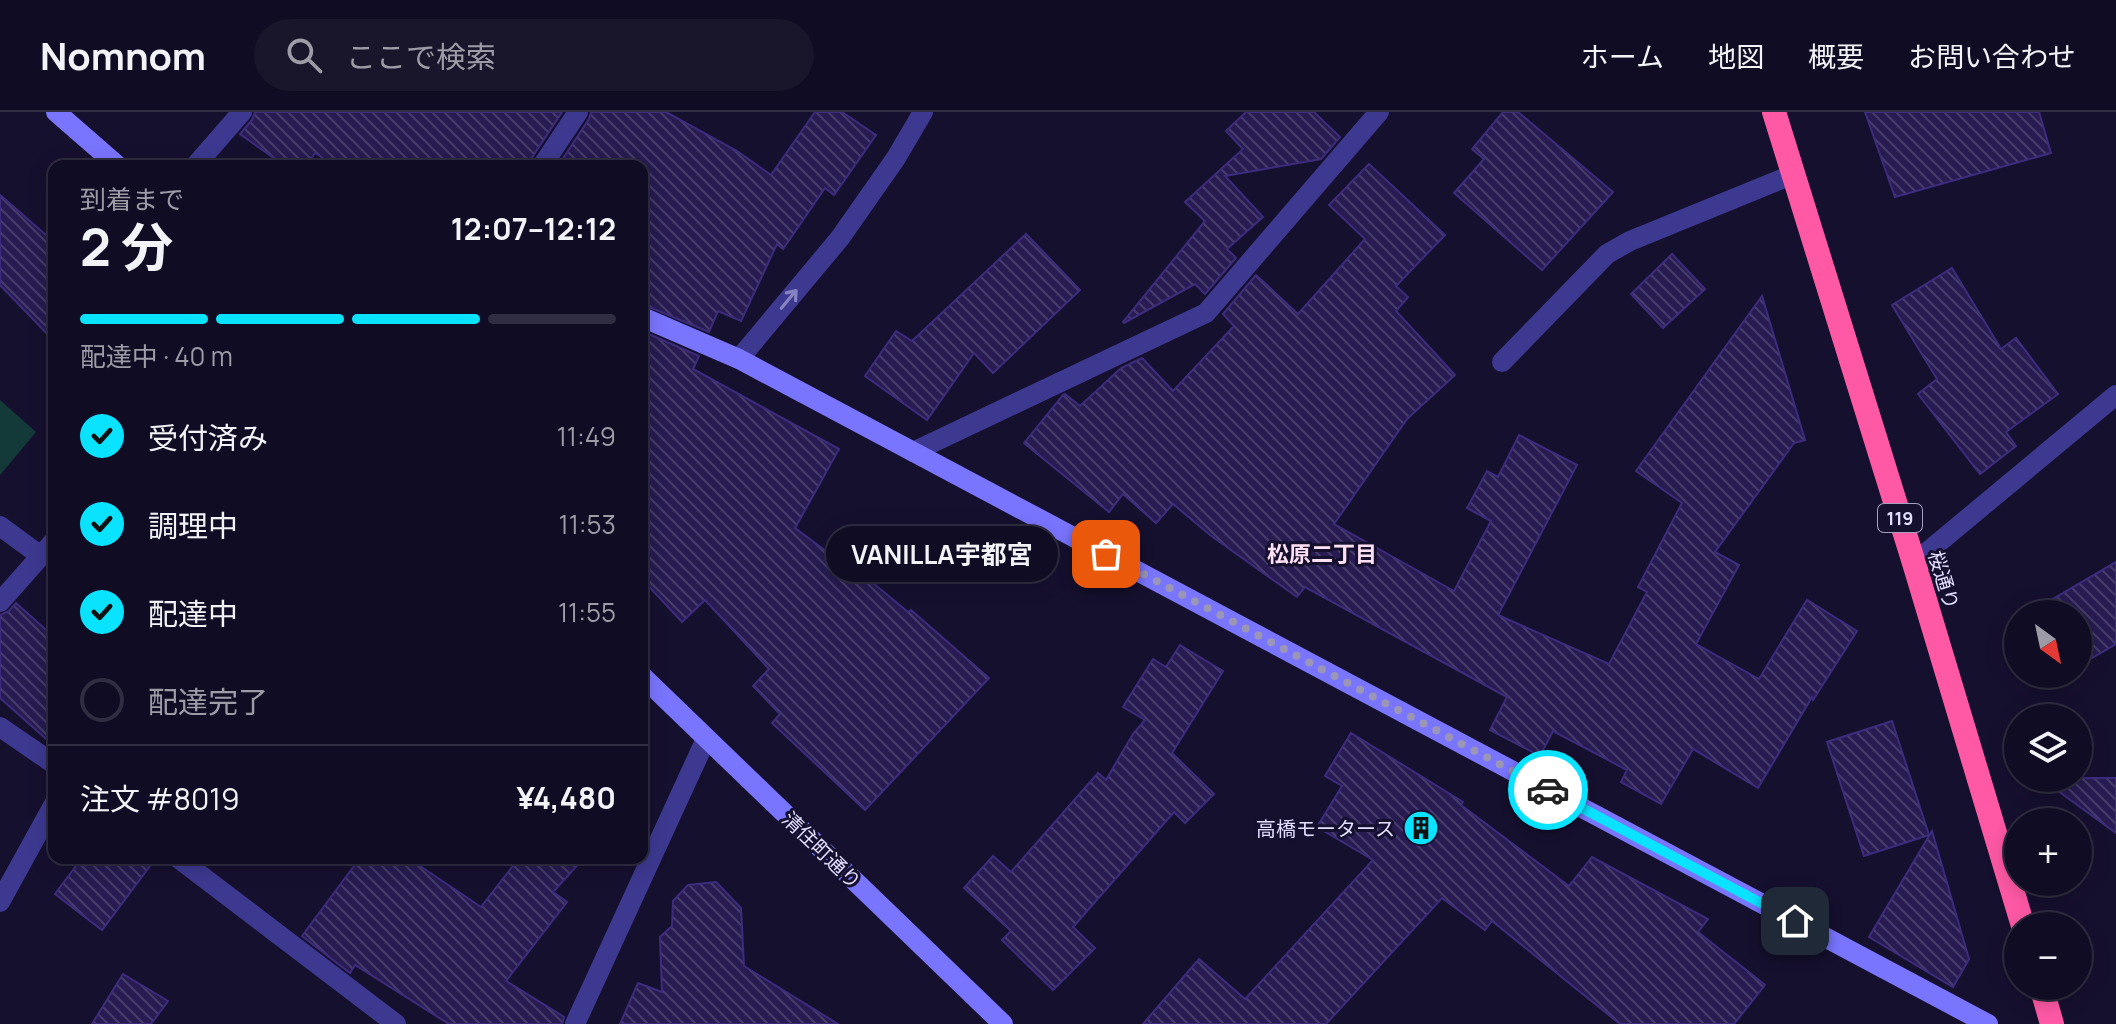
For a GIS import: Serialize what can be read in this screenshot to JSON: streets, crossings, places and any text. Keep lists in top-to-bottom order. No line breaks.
{"streets":{"highway":["119","桜通り"],"street":["清住町通り"]},"districts":["松原二丁目"],"places":{"other":["VANILLA宇都宮"],"building":["高橋モータース"]},"north":"bottom right","page":{"header":"Nomnom","search":"ここで検索","nav":["ホーム","地図","概要","お問い合わせ"],"heading":["2 分","到着まで","12:07–12:12"],"panel":["注文 #8019","¥4,480"],"bar":"配達中 · 40 m","list":[["受付済み","11:49"],["調理中","11:53"],["配達中","11:55"],"配達完了"],"bubble":"VANILLA宇都宮","map_buttons":["+","−"]}}
